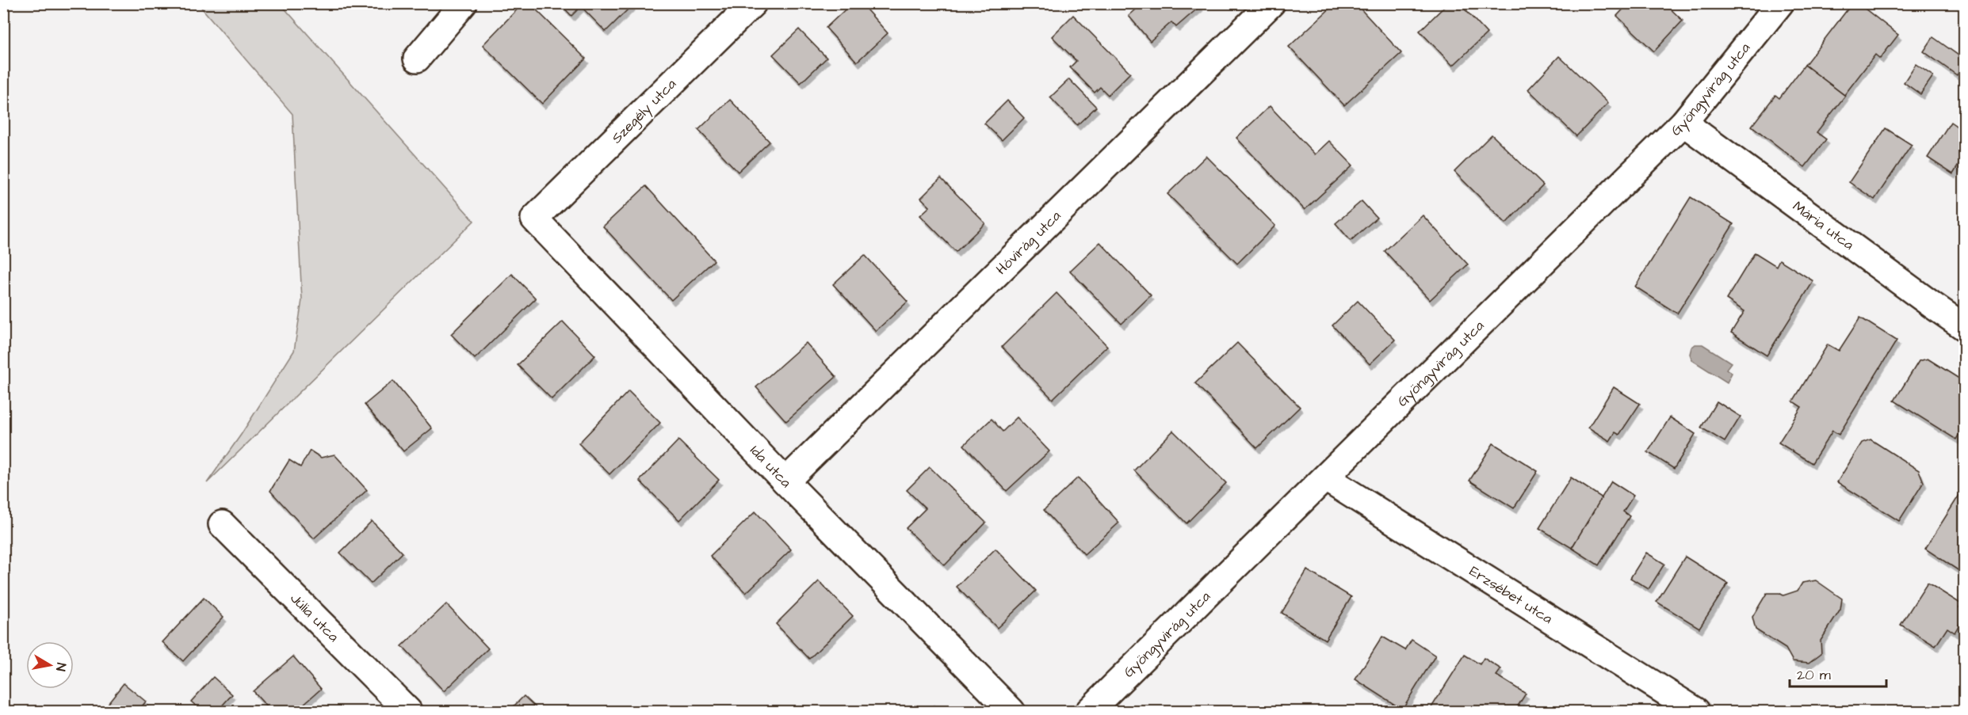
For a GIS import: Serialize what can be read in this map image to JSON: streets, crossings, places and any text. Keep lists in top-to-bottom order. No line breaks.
{"streets":{"street":["Gyöngyvirág utca","Szegély utca","Mária utca","Hóvirág utca","Ida utca","Erzsébet utca","Júlia utca"]},"crossings":[["Gyöngyvirág utca","Mária utca"],["Gyöngyvirág utca","Erzsébet utca"],["Szegély utca","Ida utca"],["Hóvirág utca","Ida utca"]],"scale_bar":"20 m","north":"right"}
